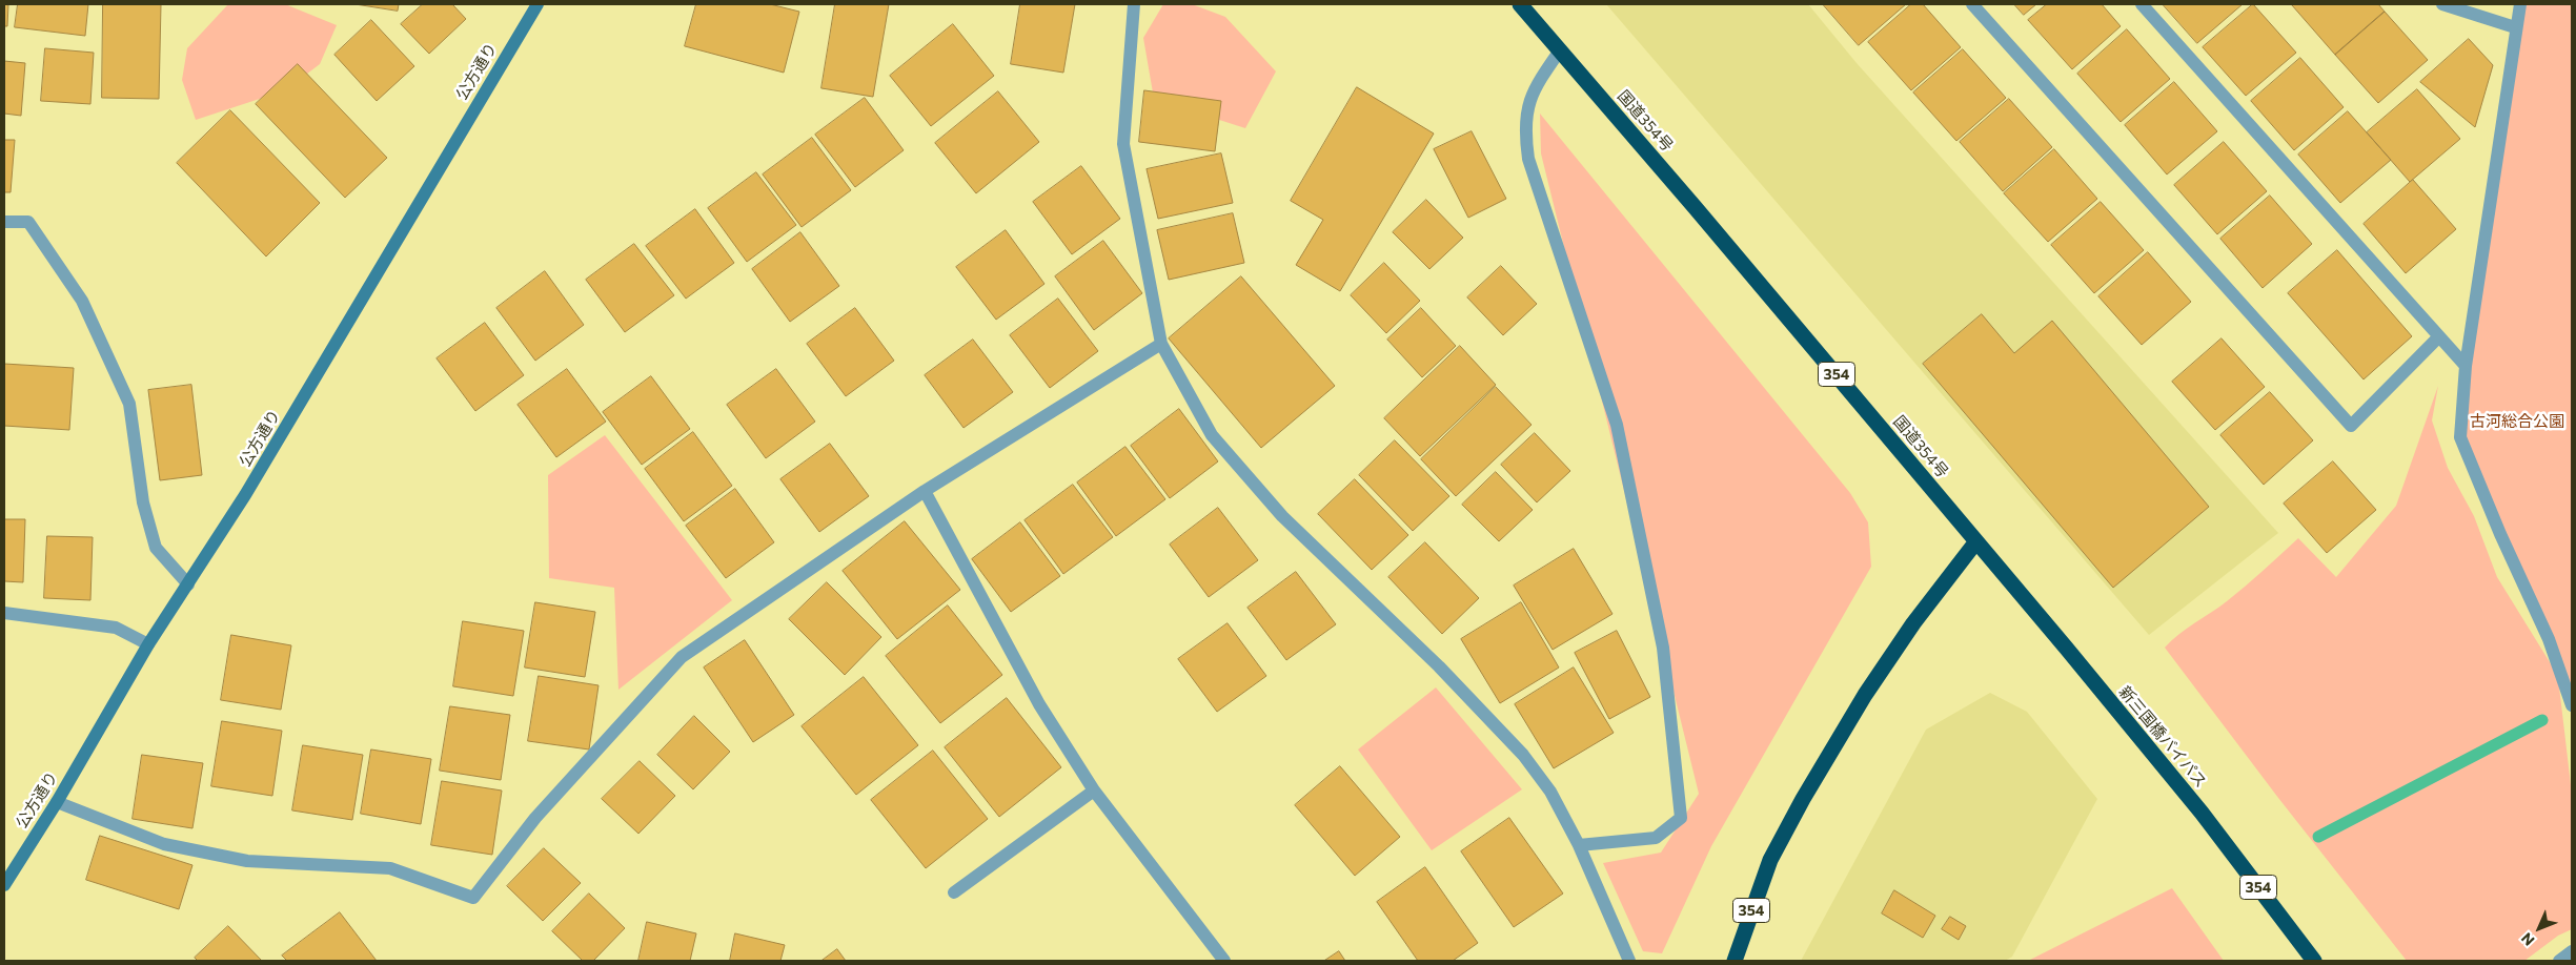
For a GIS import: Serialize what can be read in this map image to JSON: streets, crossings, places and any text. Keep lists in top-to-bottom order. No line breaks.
{"streets":{"highway":["国道354号","354","新三国橋バイパス"],"street":["公方通り"]},"crossings":[["国道354号","354"],["国道354号","新三国橋バイパス"],["354","新三国橋バイパス"]],"parks":["古河総合公園"],"north":"bottom left"}
